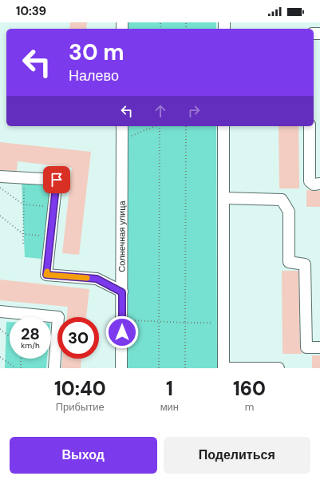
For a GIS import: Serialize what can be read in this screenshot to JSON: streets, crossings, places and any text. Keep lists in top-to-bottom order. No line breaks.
{"streets":{"street":["Солнечная улица"]},"page":{"status":"10:39","turn":["30 m","Налево"],"speed":"28 km/h","limit":"30","eta":["10:40","Прибытие","1","мин","160","m"],"buttons":["Выход","Поделиться"]}}
